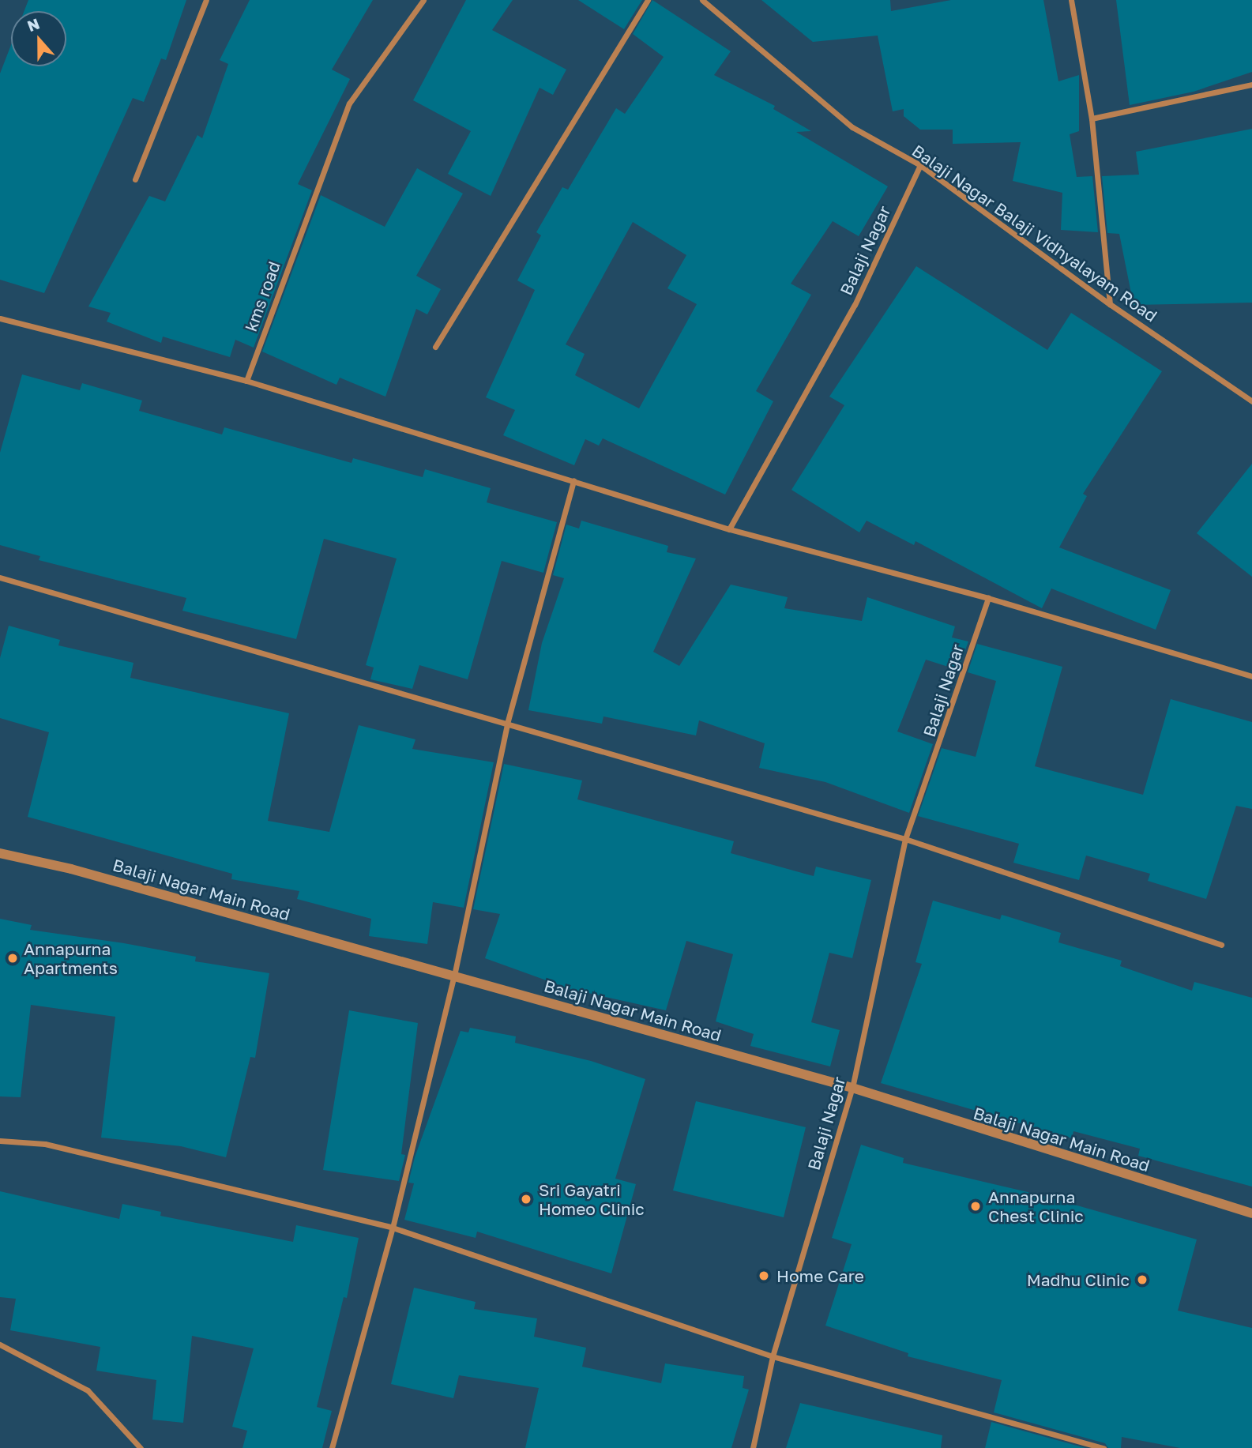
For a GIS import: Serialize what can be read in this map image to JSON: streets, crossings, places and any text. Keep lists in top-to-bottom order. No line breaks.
{"streets":{"street":["Balaji Nagar Balaji Vidhyalayam Road","Balaji Nagar","kms road","Balaji Nagar Main Road"]},"crossings":[["Balaji Nagar Balaji Vidhyalayam Road","Balaji Nagar"],["Balaji Nagar","Balaji Nagar Main Road"]],"places":["Annapurna Apartments","Sri Gayatri Homeo Clinic","Annapurna Chest Clinic","Home Care","Madhu Clinic"],"north":"top"}
